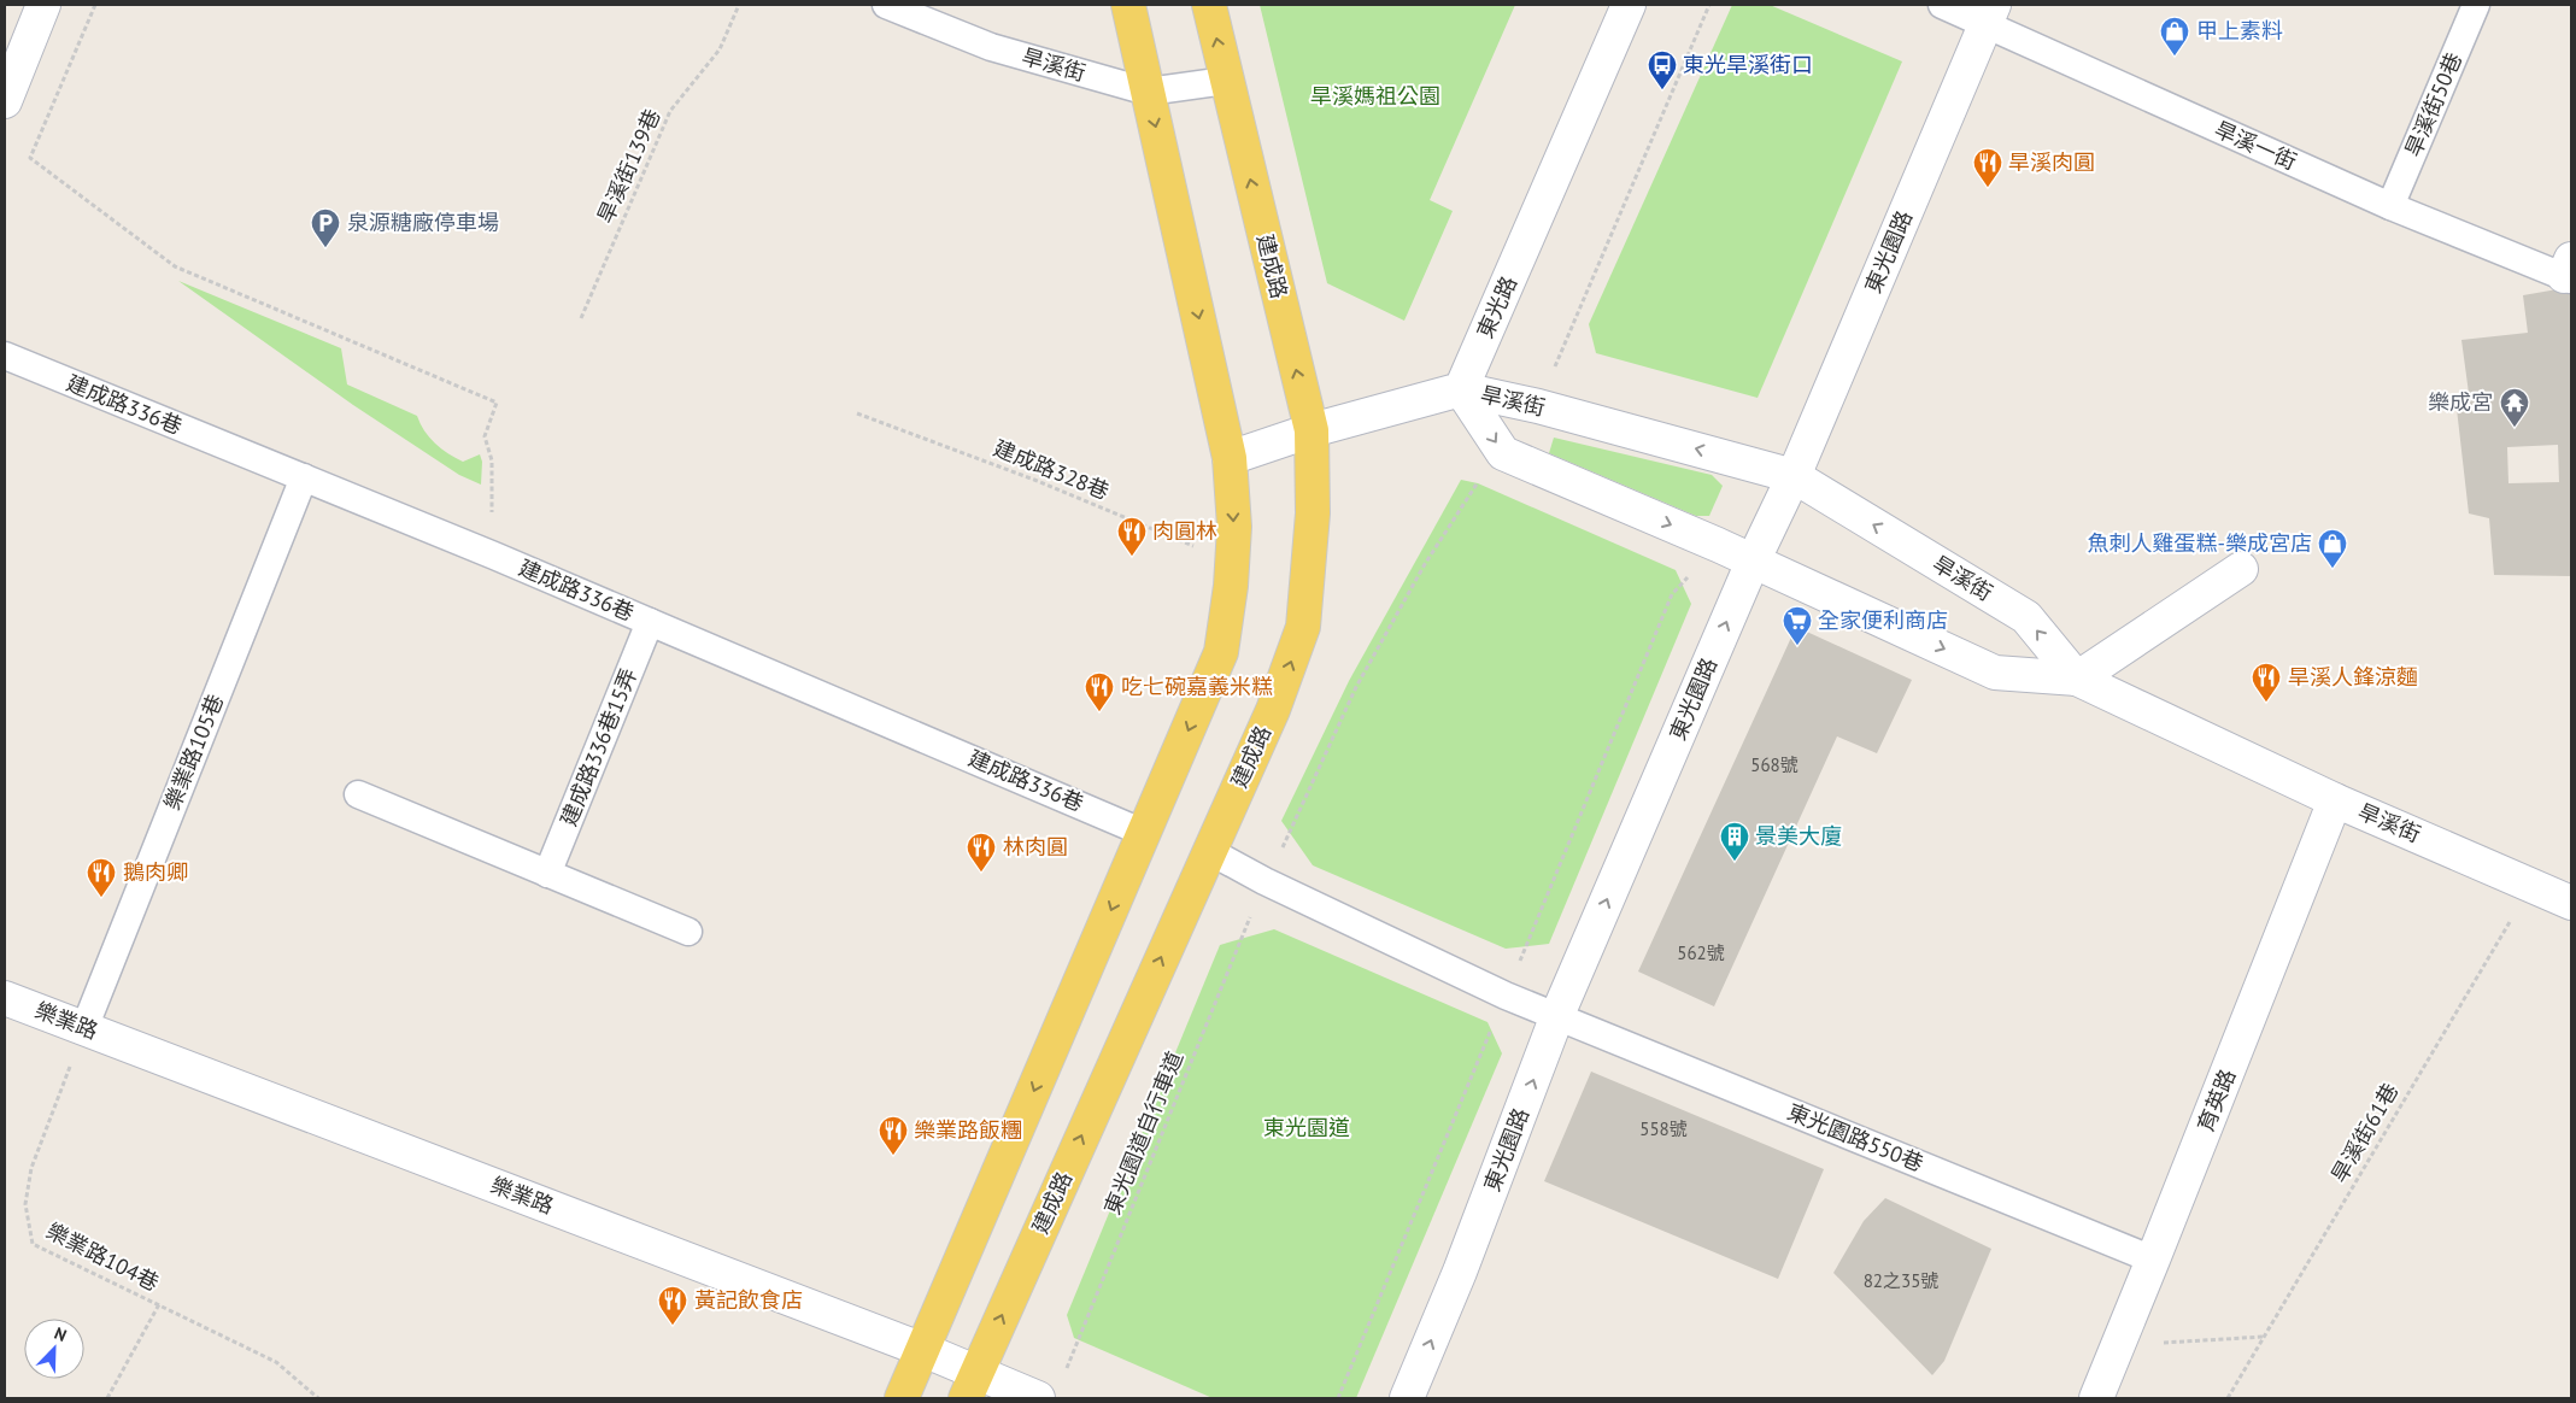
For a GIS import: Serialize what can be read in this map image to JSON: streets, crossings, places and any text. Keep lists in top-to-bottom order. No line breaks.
{"streets":{"main road":["建成路"],"street":["旱溪街","東光園路","東光路","樂業路","育英路"],"lane":["旱溪街50巷","旱溪一街","建成路336巷","建成路336巷15弄","樂業路105巷","東光園路550巷"],"path":["旱溪街139巷","建成路328巷","東光園道自行車道","旱溪街61巷","樂業路104巷"]},"crossings":[["旱溪街","東光園路"],["旱溪街","建成路"],["旱溪街","東光路"],["旱溪街","育英路"],["旱溪街","旱溪街61巷"],["旱溪街50巷","旱溪一街"],["旱溪一街","東光園路"],["東光園路","東光園路550巷"],["建成路","樂業路"],["建成路","東光園路550巷"],["建成路336巷","建成路336巷15弄"],["建成路336巷","樂業路105巷"],["樂業路105巷","樂業路"],["樂業路105巷","樂業路104巷"],["樂業路","樂業路104巷"],["育英路","東光園路550巷"],["東光園道自行車道","東光園路550巷"]],"one_way":["東光園路"],"parks":["旱溪媽祖公園","東光園道"],"places":{"shop":["甲上素料","魚刺人雞蛋糕-樂成宮店"],"bus stop":["東光旱溪街口"],"restaurant":["旱溪肉圓","肉圓林","旱溪人鋒涼麵","吃七碗嘉義米糕","林肉圓","鵝肉卿","樂業路飯糰","黃記飲食店"],"parking":["泉源糖廠停車場"],"temple":["樂成宮"],"supermarket":["全家便利商店"],"building":["景美大廈"]},"house_numbers":["568號","562號","558號","82之35號"],"north":"top right"}
